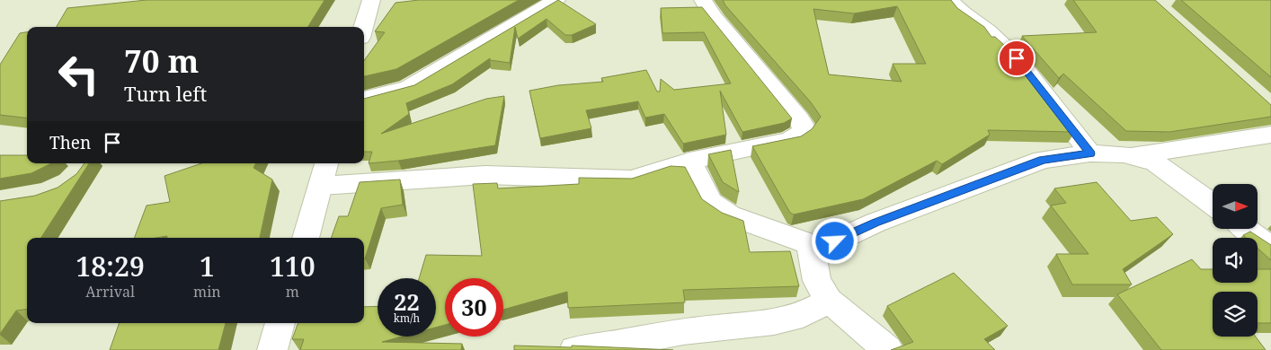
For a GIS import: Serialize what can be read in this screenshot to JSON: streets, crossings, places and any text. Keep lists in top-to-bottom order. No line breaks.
{"north":"right","page":{"turn":["70 m","Turn left"],"then":"Then","eta":["18:29","Arrival","1","min","110","m"],"speed":"22 km/h","limit":"30"}}
